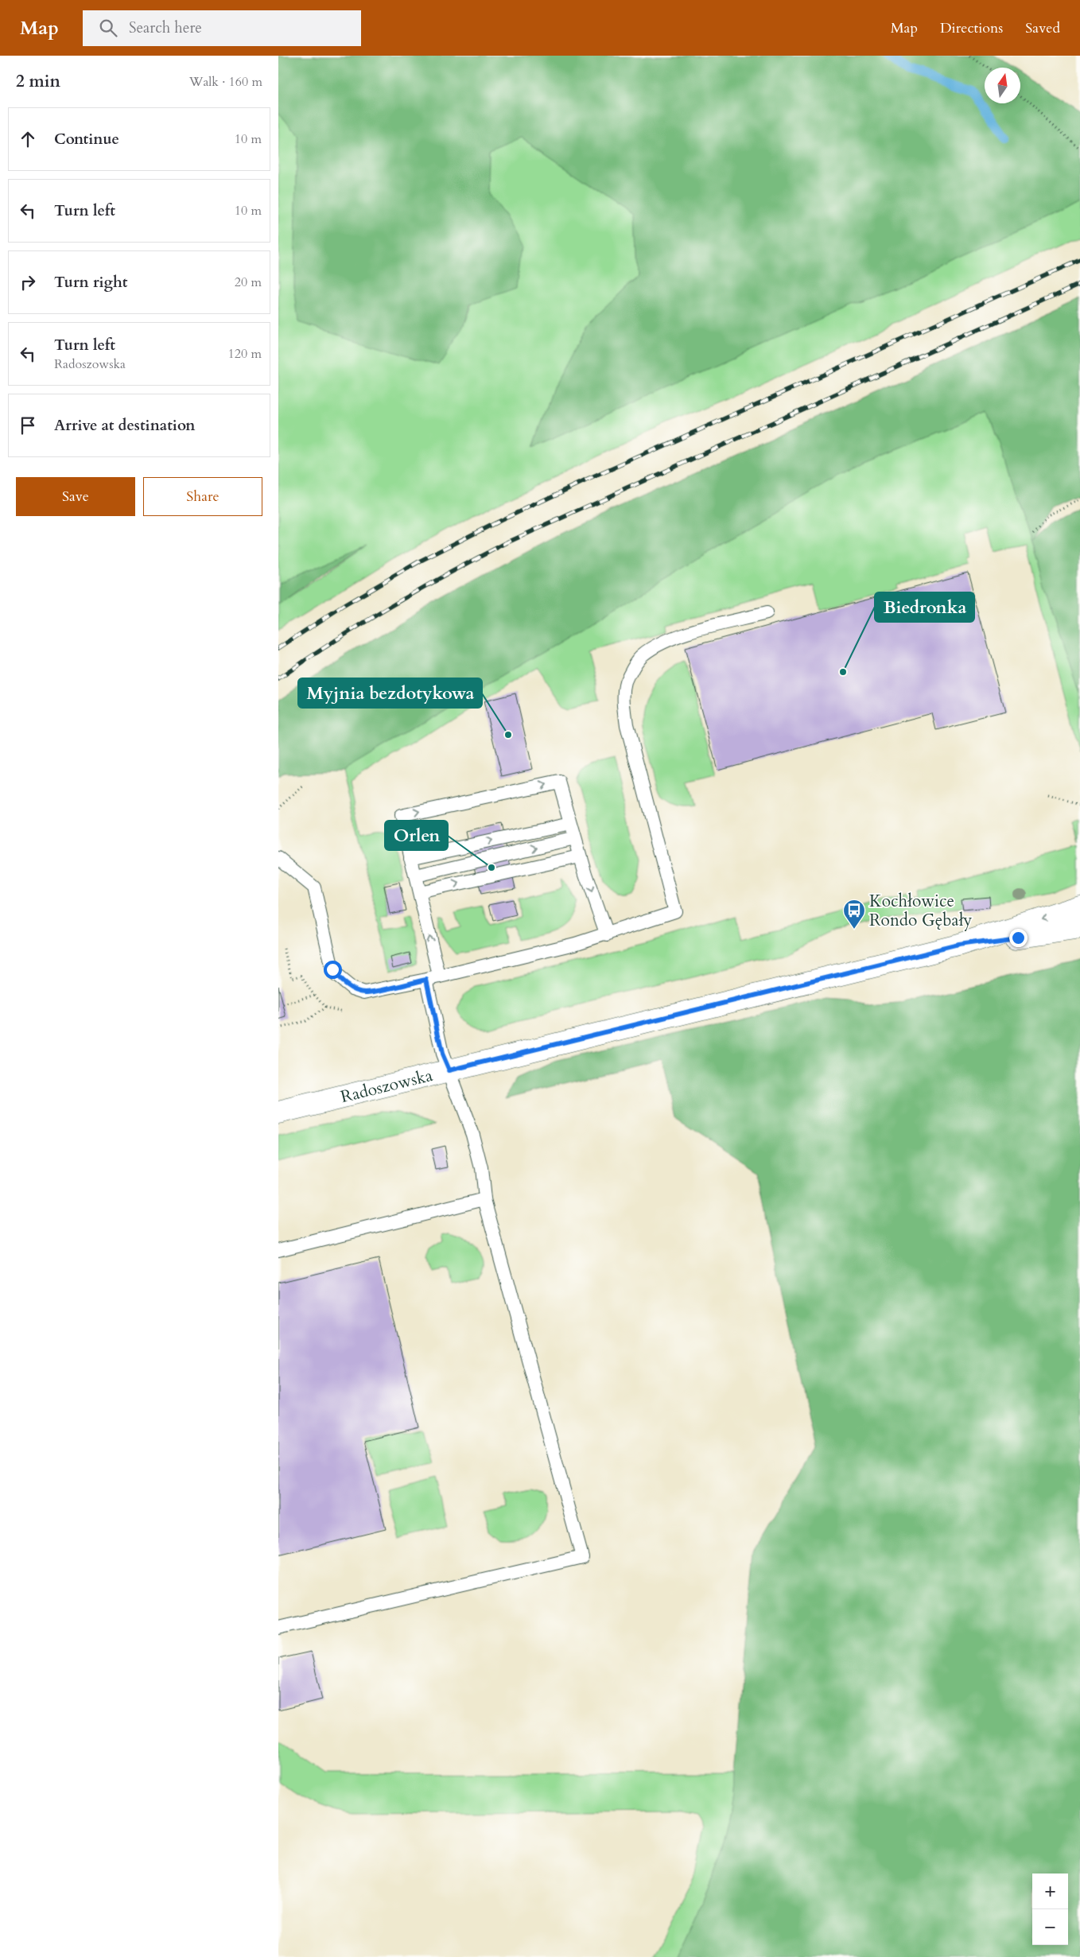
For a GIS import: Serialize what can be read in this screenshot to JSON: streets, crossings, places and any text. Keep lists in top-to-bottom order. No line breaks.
{"streets":{"street":["Radoszowska"]},"places":{"other":["Biedronka","Myjnia bezdotykowa","Orlen"],"bus stop":["Kochłowice Rondo Gębały"]},"north":"top","page":{"header":"Map","search":"Search here","nav":["Map","Directions","Saved"],"heading":["2 min","Walk · 160 m"],"list":[["Continue","10 m"],["Turn left","10 m"],["Turn right","20 m"],["Turn left","Radoszowska","120 m"],"Arrive at destination"],"buttons":["Save","Share"],"map_buttons":["+","−"]}}
